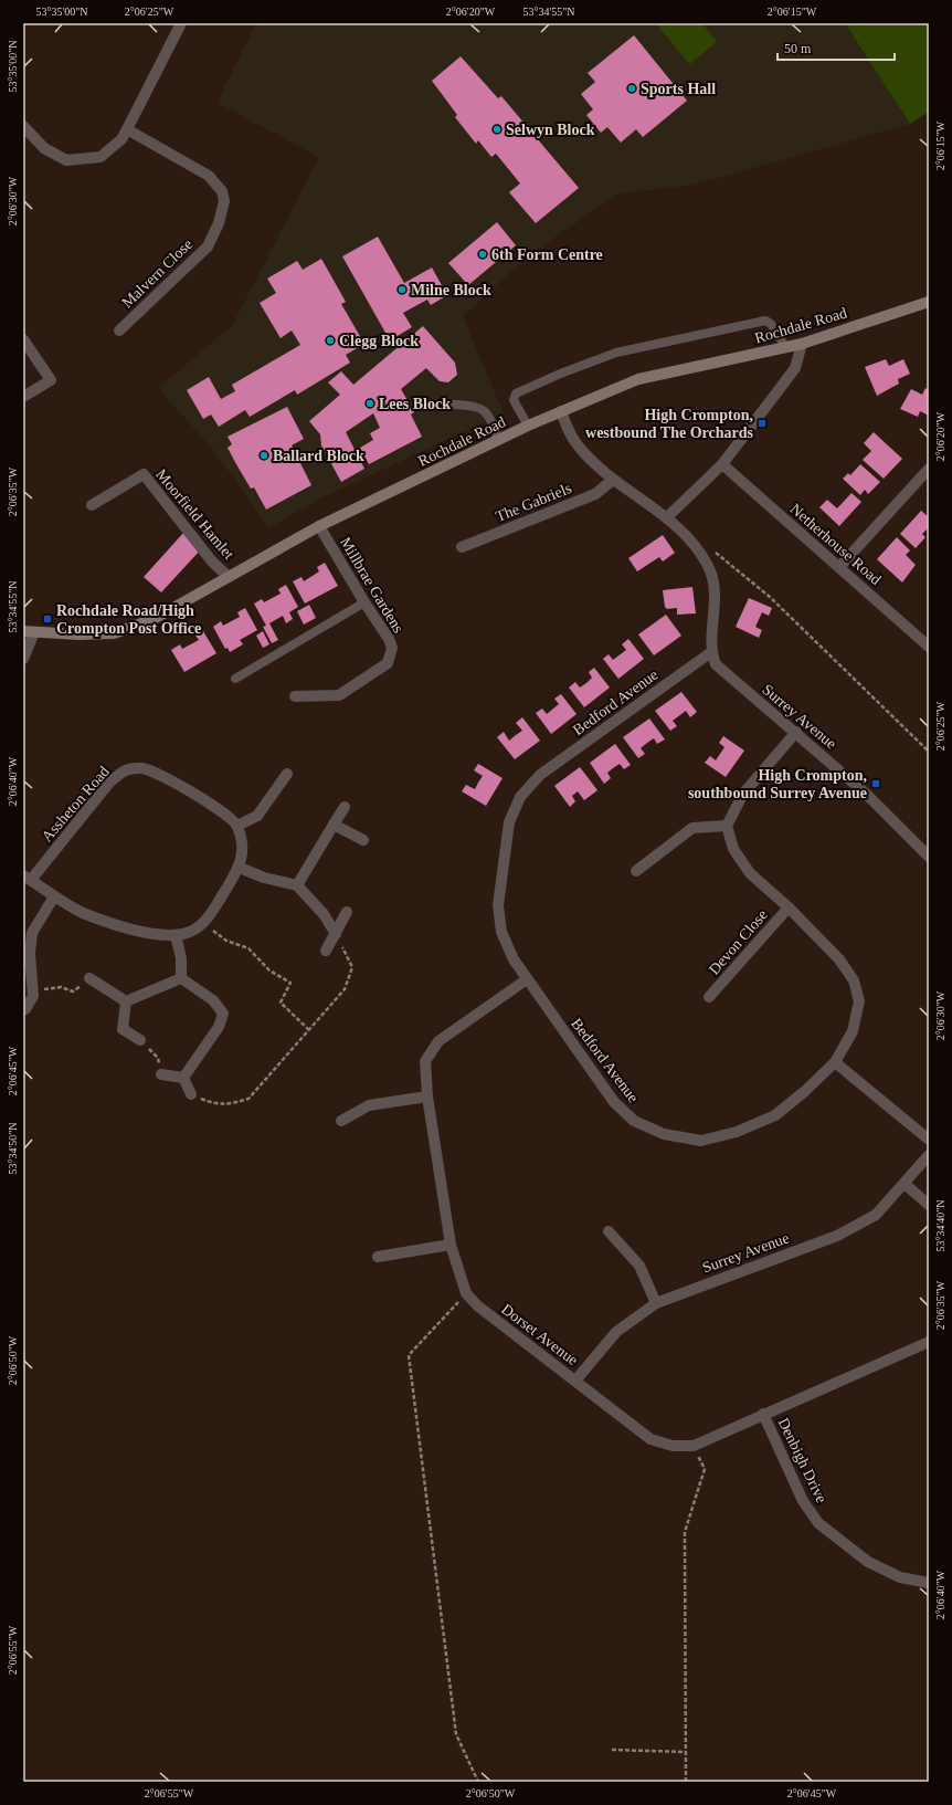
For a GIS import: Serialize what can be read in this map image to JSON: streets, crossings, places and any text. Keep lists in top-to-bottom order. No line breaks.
{"streets":{"main road":["Rochdale Road"],"street":["Malvern Close","The Gabriels","Moorfield Hamlet","Netherhouse Road","Millbrae Gardens","Bedford Avenue","Surrey Avenue","Assheton Road","Devon Close","Dorset Avenue","Denbigh Drive"]},"crossings":[["Rochdale Road","Moorfield Hamlet"],["Rochdale Road","Millbrae Gardens"],["Bedford Avenue","Surrey Avenue"],["Bedford Avenue","Devon Close"],["Bedford Avenue","Dorset Avenue"],["Surrey Avenue","Dorset Avenue"],["Dorset Avenue","Denbigh Drive"]],"places":{"other":["Sports Hall","Selwyn Block","6th Form Centre","Milne Block","Clegg Block","Lees Block","Ballard Block"],"transit":["High Crompton, westbound The Orchards","Rochdale Road/High Crompton Post Office","High Crompton, southbound Surrey Avenue"]},"scale_bar":"50 m","coordinates":["53°35'00\"N","2°06'25\"W","2°06'20\"W","53°34'55\"N","2°06'15\"W","2°06'30\"W","2°06'35\"W","2°06'40\"W","2°06'45\"W","53°34'50\"N","53°34'40\"N","2°06'50\"W","2°06'55\"W"]}
